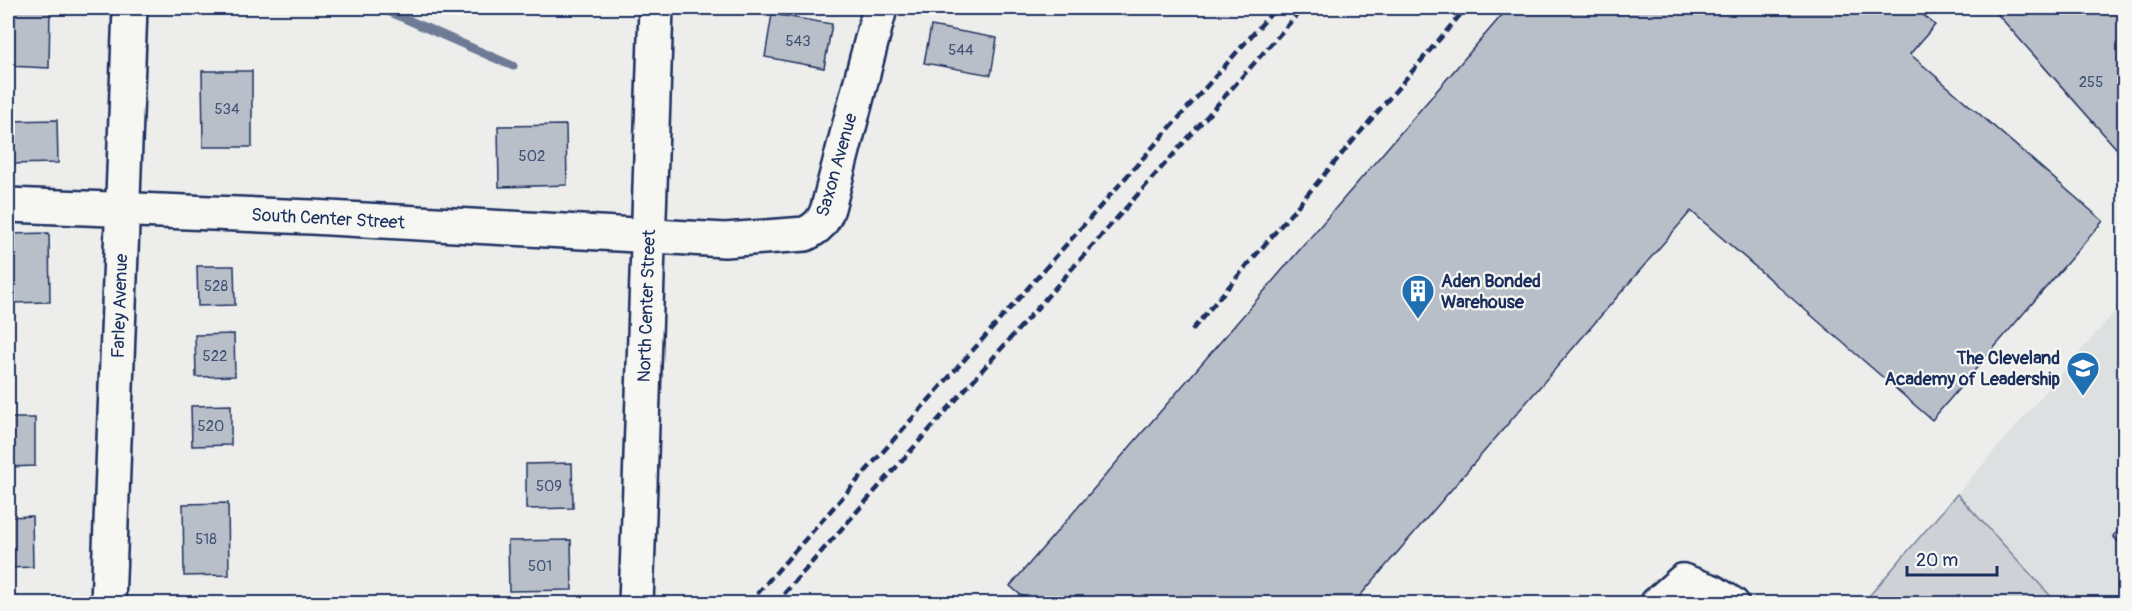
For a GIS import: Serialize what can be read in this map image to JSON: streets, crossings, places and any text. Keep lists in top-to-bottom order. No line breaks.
{"streets":{"street":["Saxon Avenue","South Center Street","Farley Avenue","North Center Street"]},"crossings":[["Saxon Avenue","South Center Street"],["Saxon Avenue","North Center Street"],["South Center Street","Farley Avenue"],["South Center Street","North Center Street"]],"places":{"building":["Aden Bonded Warehouse"],"school or university":["The Cleveland Academy of Leadership"]},"house_numbers":["543","544","255","534","502","528","522","520","509","518","501"],"scale_bar":"20 m"}
